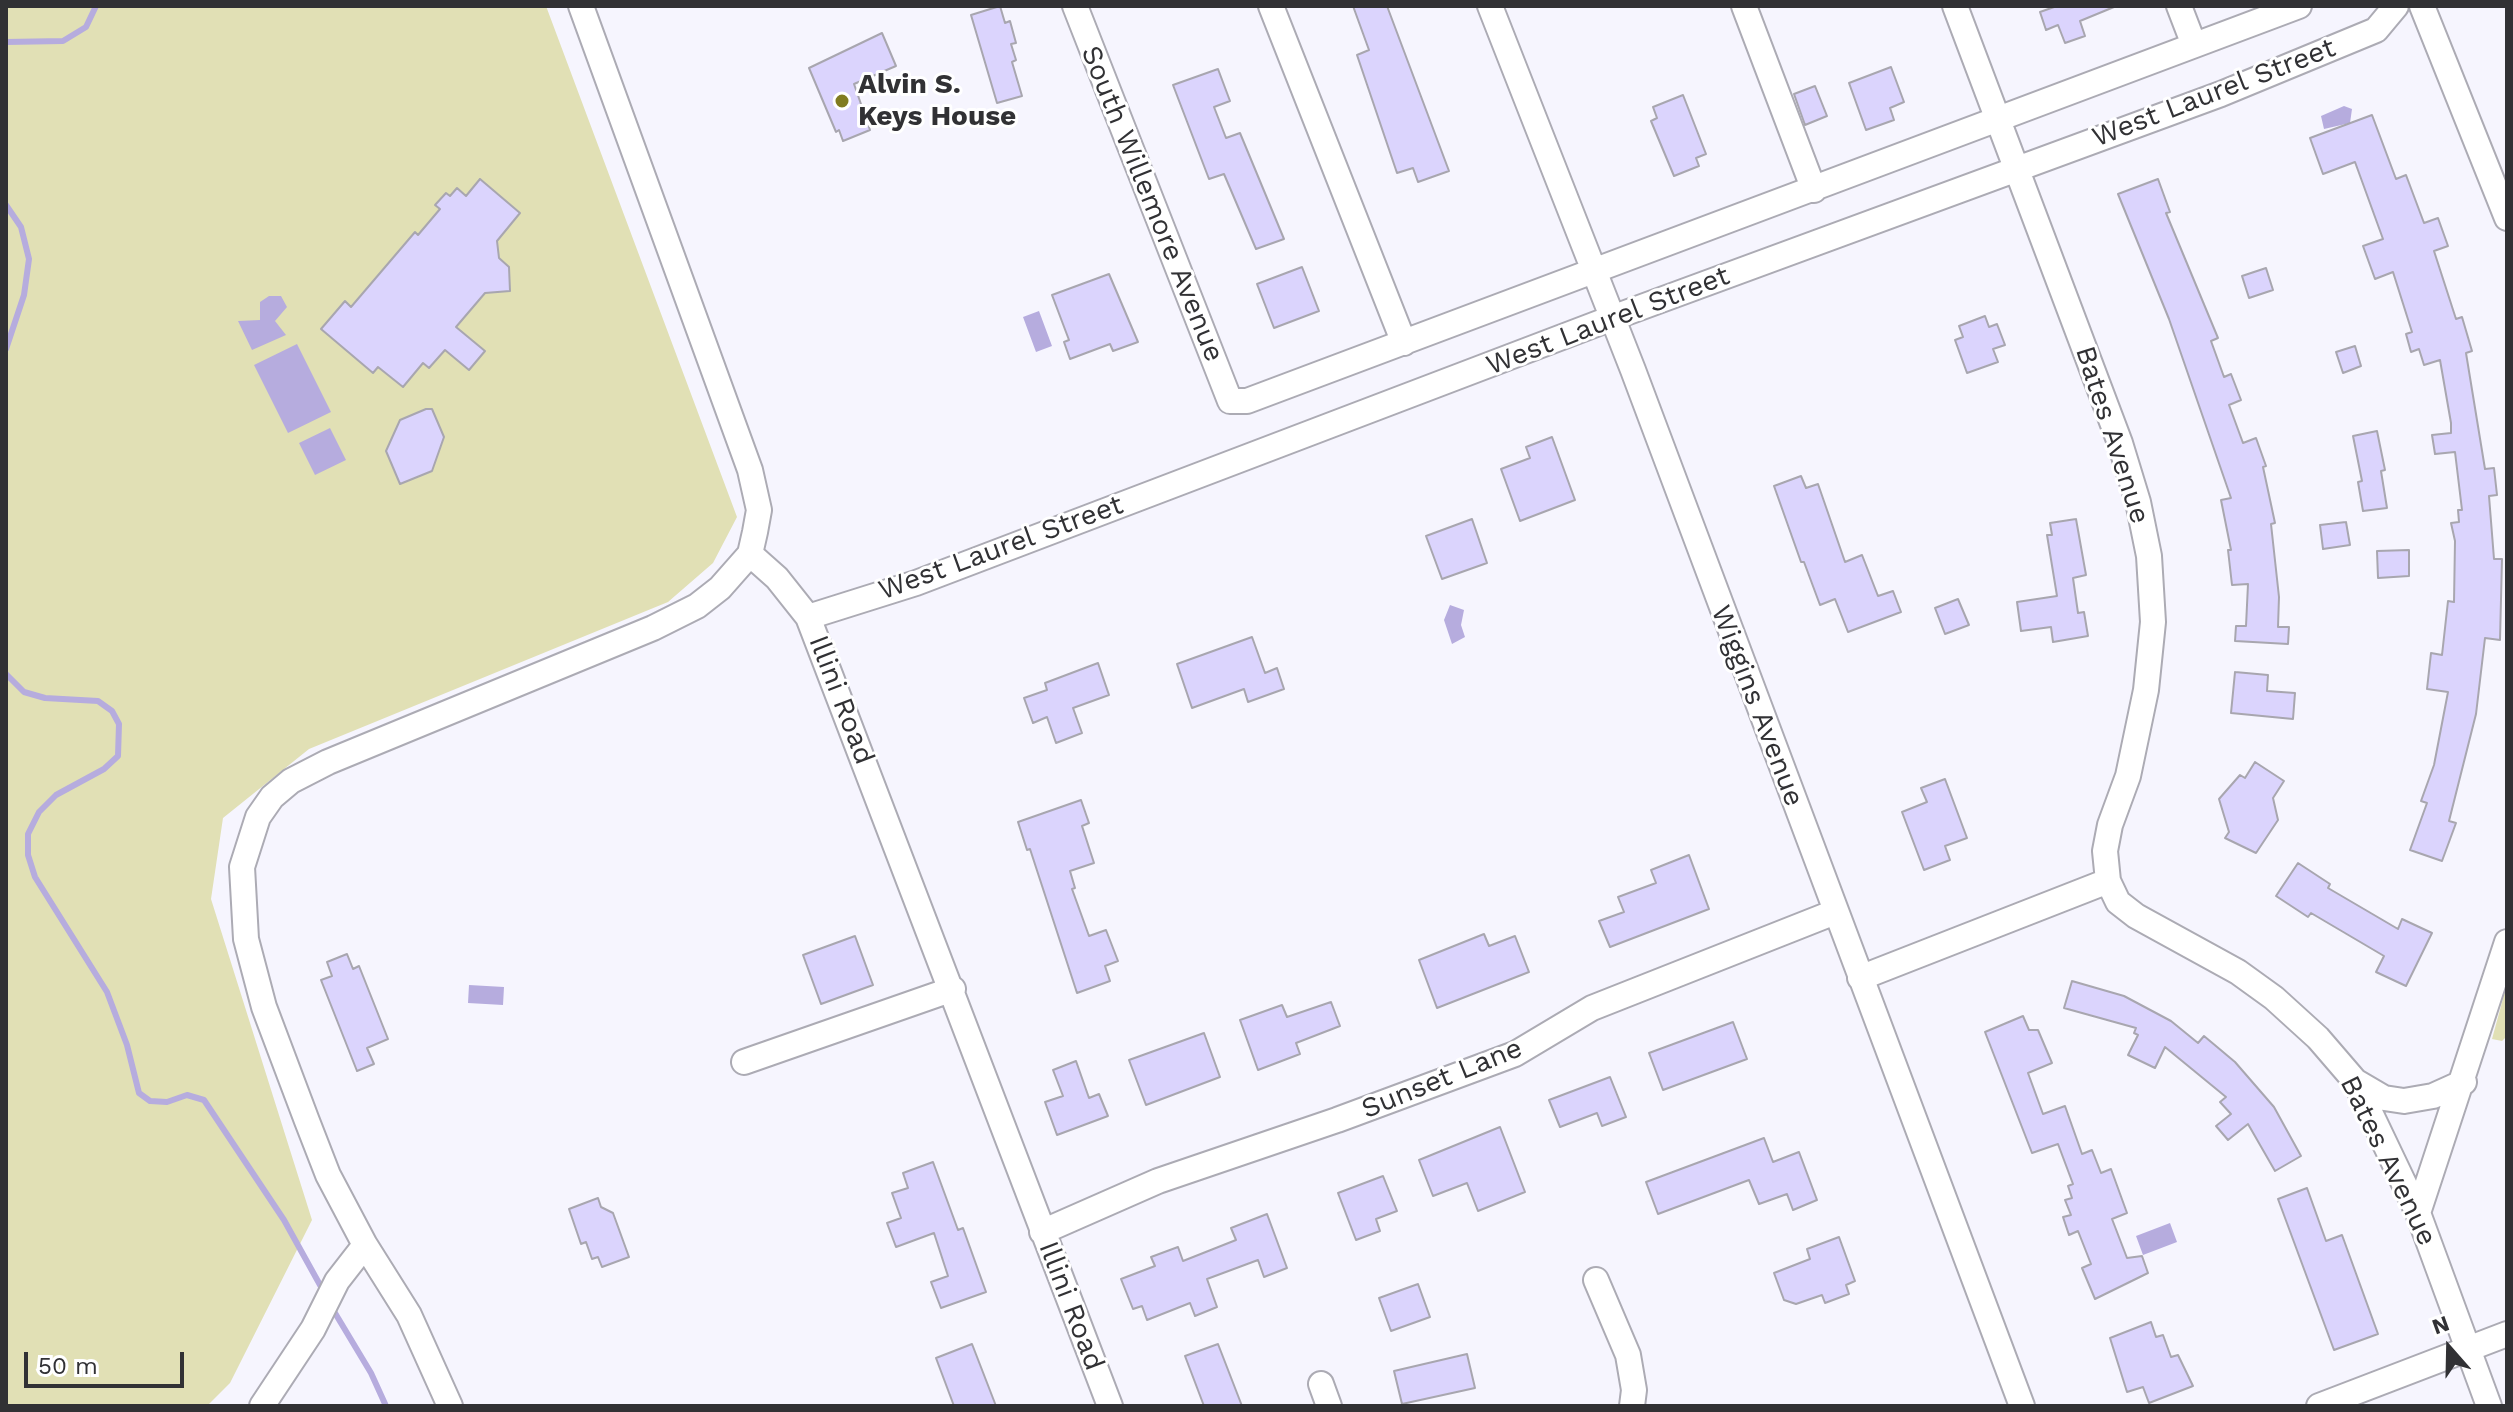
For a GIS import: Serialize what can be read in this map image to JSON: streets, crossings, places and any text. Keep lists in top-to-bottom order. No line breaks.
{"streets":{"street":["West Laurel Street","South Willemore Avenue","Bates Avenue","Illini Road","Wiggins Avenue","Sunset Lane"]},"crossings":[["West Laurel Street","South Willemore Avenue"],["West Laurel Street","Bates Avenue"],["West Laurel Street","Illini Road"],["West Laurel Street","Wiggins Avenue"],["Illini Road","Sunset Lane"],["Wiggins Avenue","Sunset Lane"]],"places":["Alvin S. Keys House"],"scale_bar":"50 m","north":"top"}
